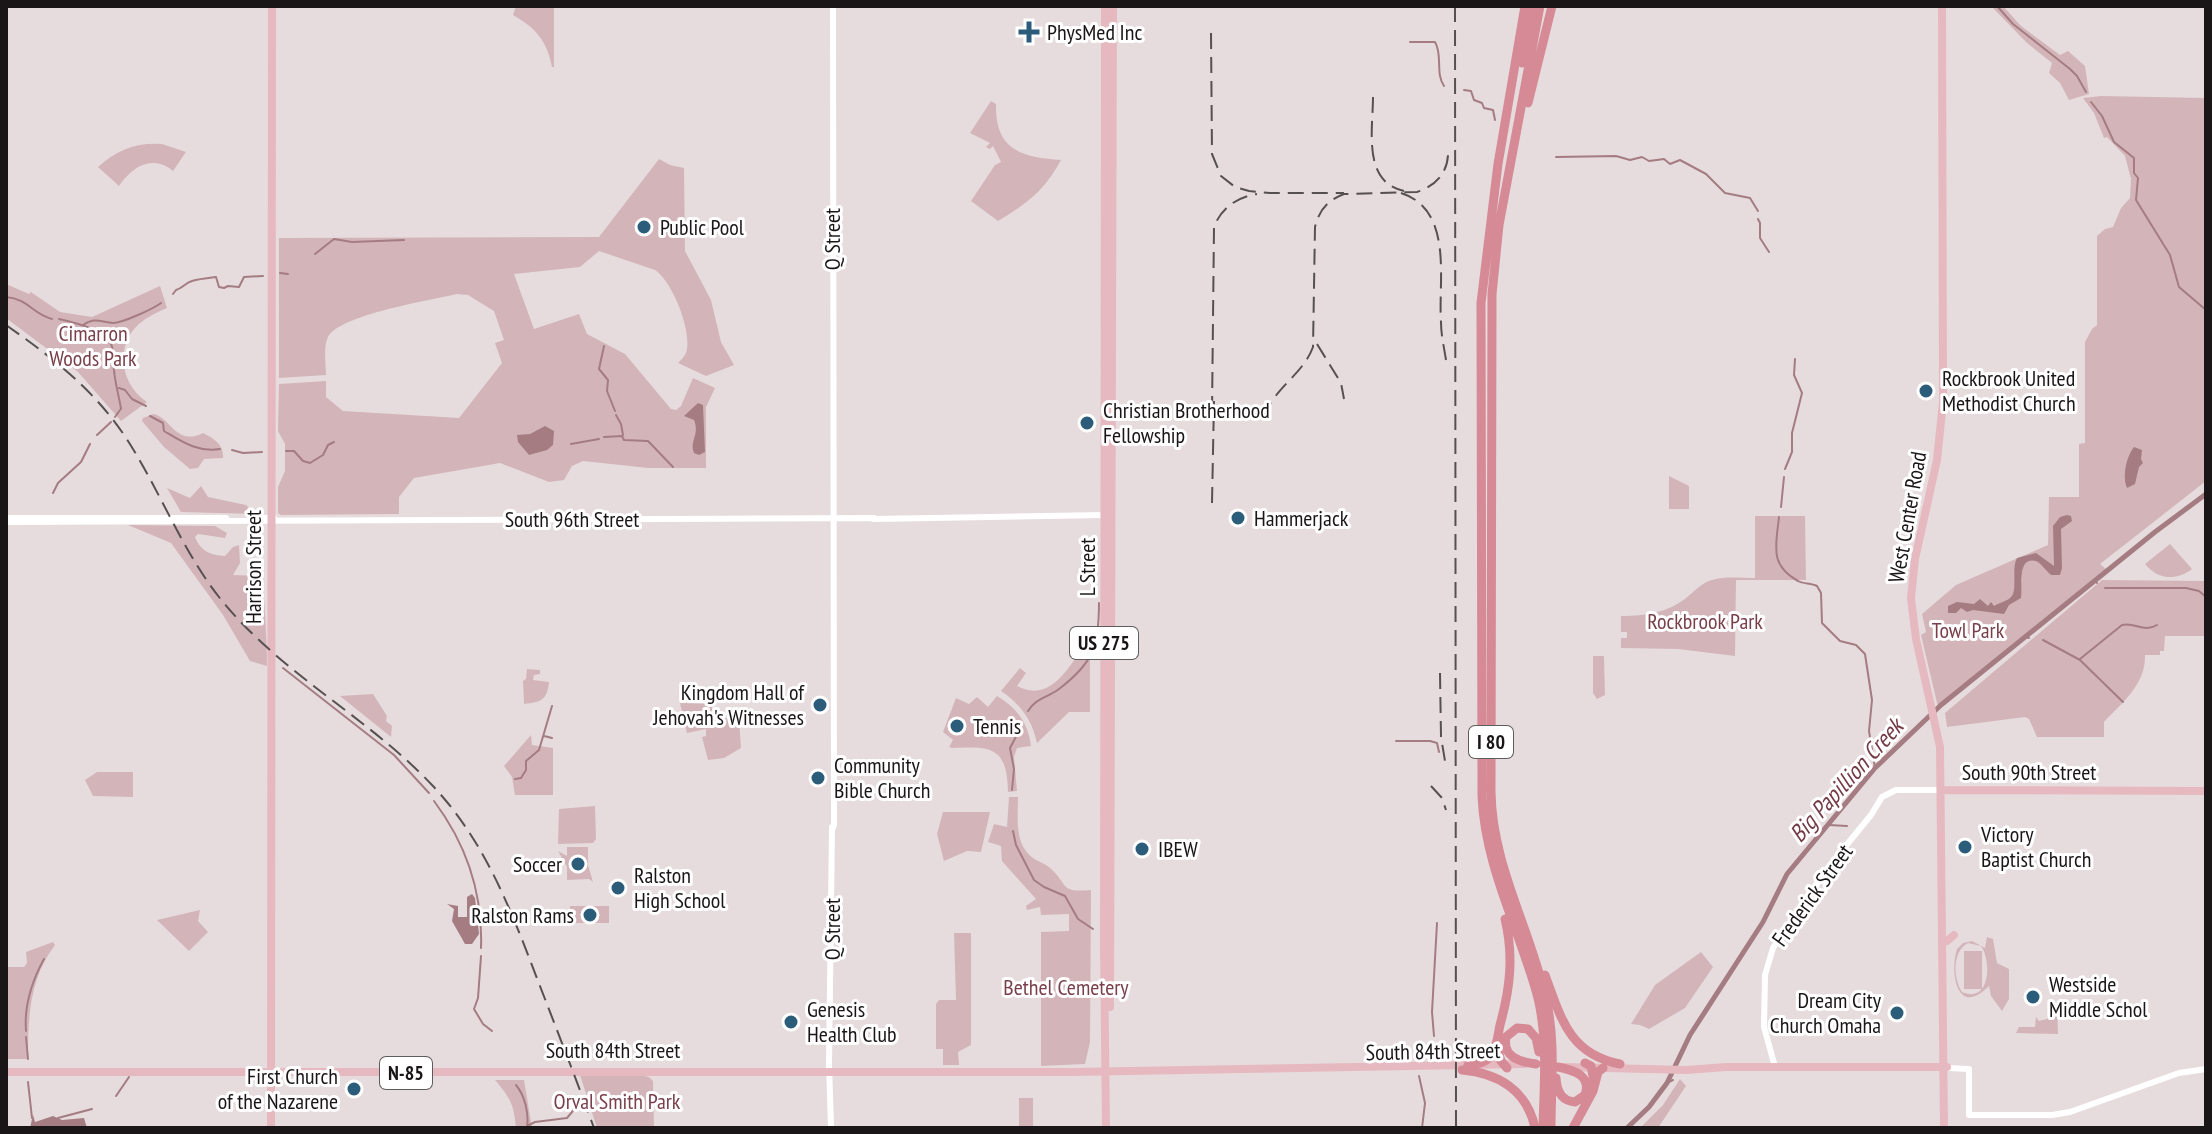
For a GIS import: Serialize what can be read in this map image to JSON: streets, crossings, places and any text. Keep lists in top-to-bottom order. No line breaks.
{"streets":{"highway":["I 80"],"main road":["Q Street","West Center Road","South 96th Street","Harrison Street","L Street","US 275","South 90th Street","Frederick Street","South 84th Street","N-85"]},"crossings":[["Q Street","South 96th Street"],["Q Street","South 84th Street"],["West Center Road","South 90th Street"],["West Center Road","South 84th Street"],["South 96th Street","Harrison Street"],["South 96th Street","L Street"],["Harrison Street","South 84th Street"],["L Street","South 84th Street"],["I 80","South 84th Street"],["South 90th Street","Frederick Street"],["Frederick Street","South 84th Street"]],"water":["Big Papillion Creek"],"parks":["Cimarron Woods Park","Rockbrook Park","Towl Park","Bethel Cemetery","Orval Smith Park"],"places":{"health":["PhysMed Inc"],"other":["Public Pool","Rockbrook United Methodist Church","Christian Brotherhood Fellowship","Hammerjack","Kingdom Hall of Jehovah's Witnesses","Tennis","Community Bible Church","Victory Baptist Church","IBEW","Soccer","Ralston High School","Ralston Rams","Westside Middle Schol","Dream City Church Omaha","Genesis Health Club","First Church of the Nazarene"]}}
